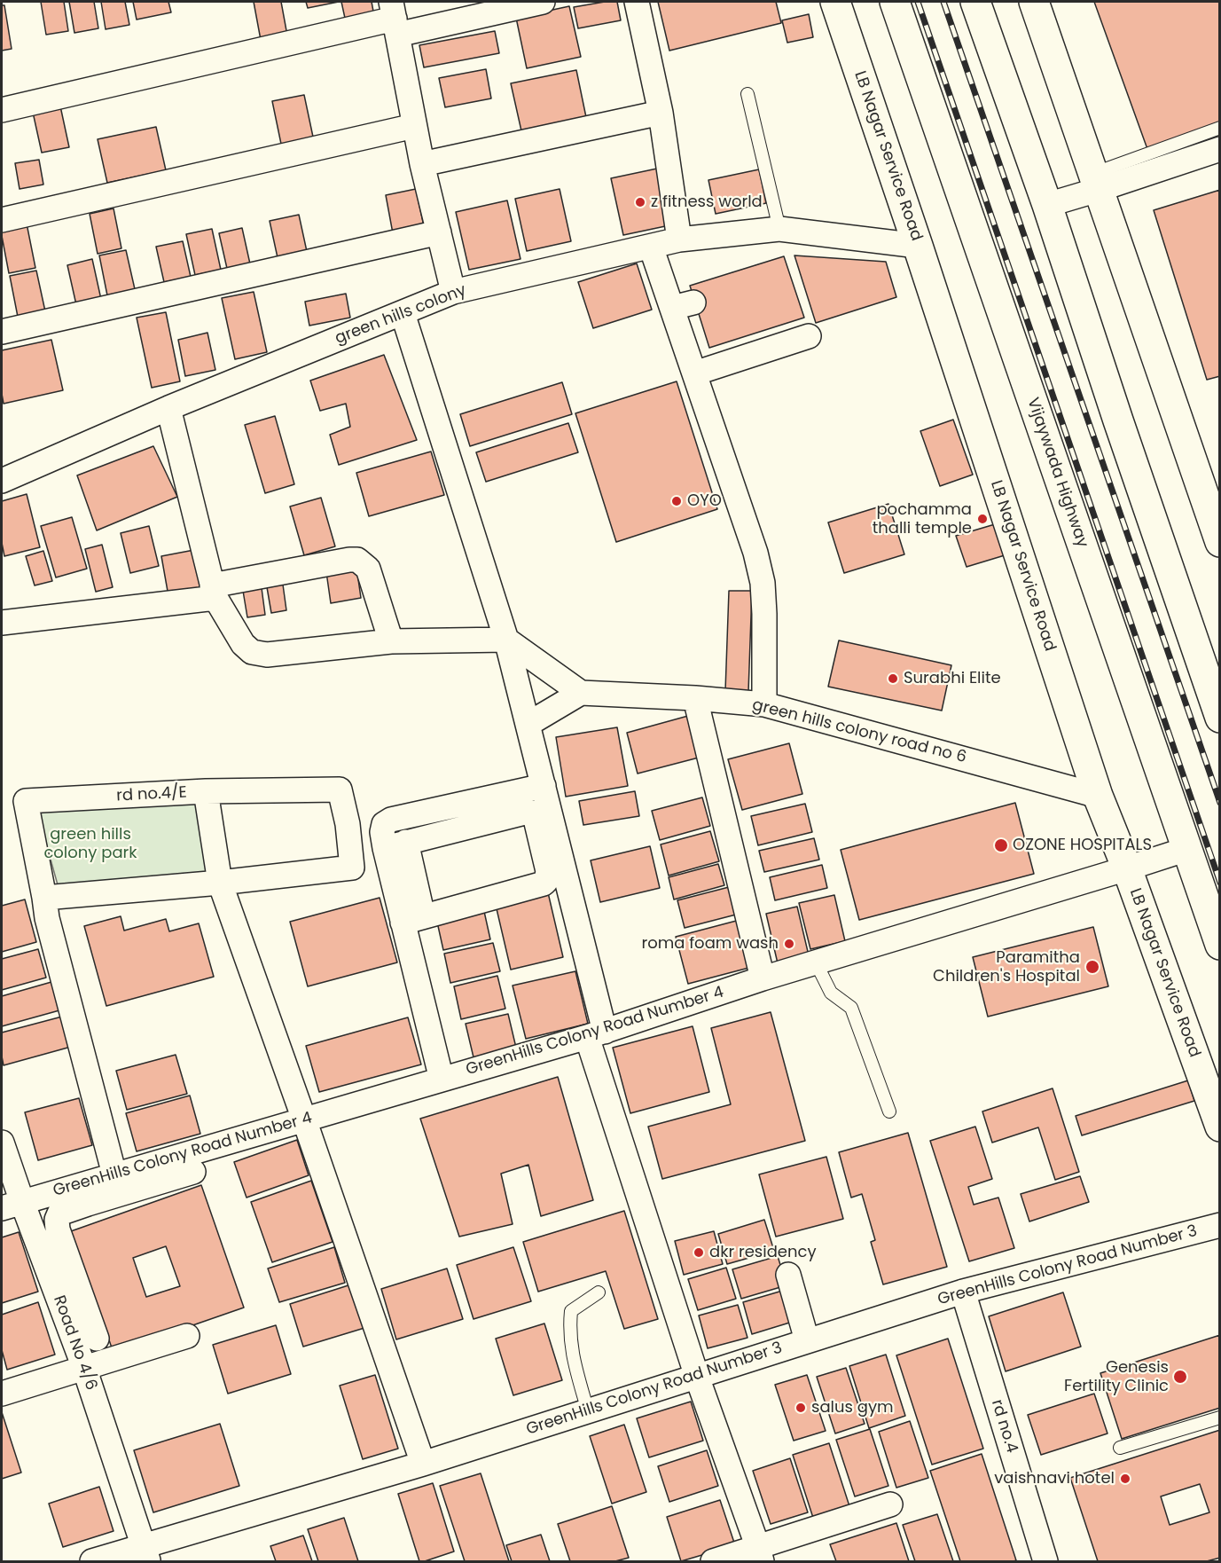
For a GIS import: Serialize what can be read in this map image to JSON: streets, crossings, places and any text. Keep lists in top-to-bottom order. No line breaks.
{"streets":{"main road":["LB Nagar Service Road","Vijaywada Highway"],"street":["green hills colony","green hills colony road no 6","rd no.4/E","GreenHills Colony Road Number 4","GreenHills Colony Road Number 3","Road No 4/6","rd no.4"]},"crossings":[["LB Nagar Service Road","green hills colony"],["LB Nagar Service Road","green hills colony road no 6"],["LB Nagar Service Road","GreenHills Colony Road Number 4"],["Vijaywada Highway","GreenHills Colony Road Number 4"],["GreenHills Colony Road Number 4","Road No 4/6"],["GreenHills Colony Road Number 3","Road No 4/6"],["GreenHills Colony Road Number 3","rd no.4"]],"parks":["green hills colony park"],"places":["z fitness world","OYO","pochamma thalli temple","Surabhi Elite","OZONE HOSPITALS","roma foam wash","Paramitha Children's Hospital","dkr residency","Genesis Fertility Clinic","salus gym","vaishnavi hotel"]}
